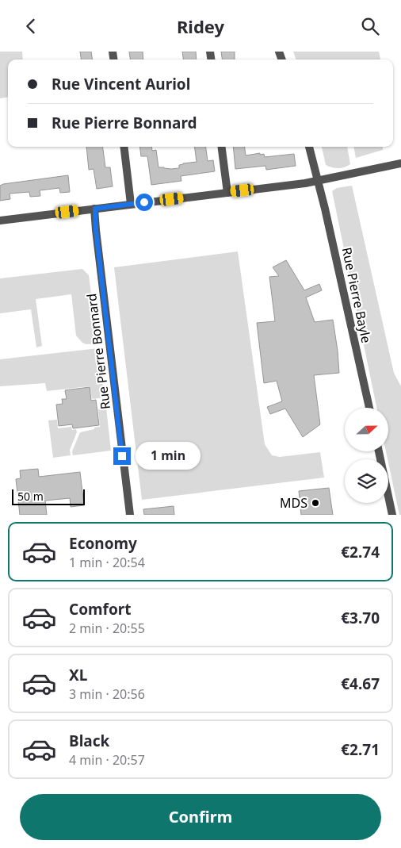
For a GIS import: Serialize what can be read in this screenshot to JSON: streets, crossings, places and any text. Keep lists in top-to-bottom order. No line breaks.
{"streets":{"street":["Rue Pierre Bayle","Rue Pierre Bonnard"]},"places":["MDS"],"scale_bar":"50 m","north":"right","page":{"header":"Ridey","banner":["Rue Vincent Auriol","Rue Pierre Bonnard"],"bubble":"1 min","scale":"50 m","list":[{"name":"Economy","note":"1 min · 20:54","value":"€2.74"},{"name":"Comfort","note":"2 min · 20:55","value":"€3.70"},{"name":"XL","note":"3 min · 20:56","value":"€4.67"},{"name":"Black","note":"4 min · 20:57","value":"€2.71"}],"buttons":"Confirm"}}
